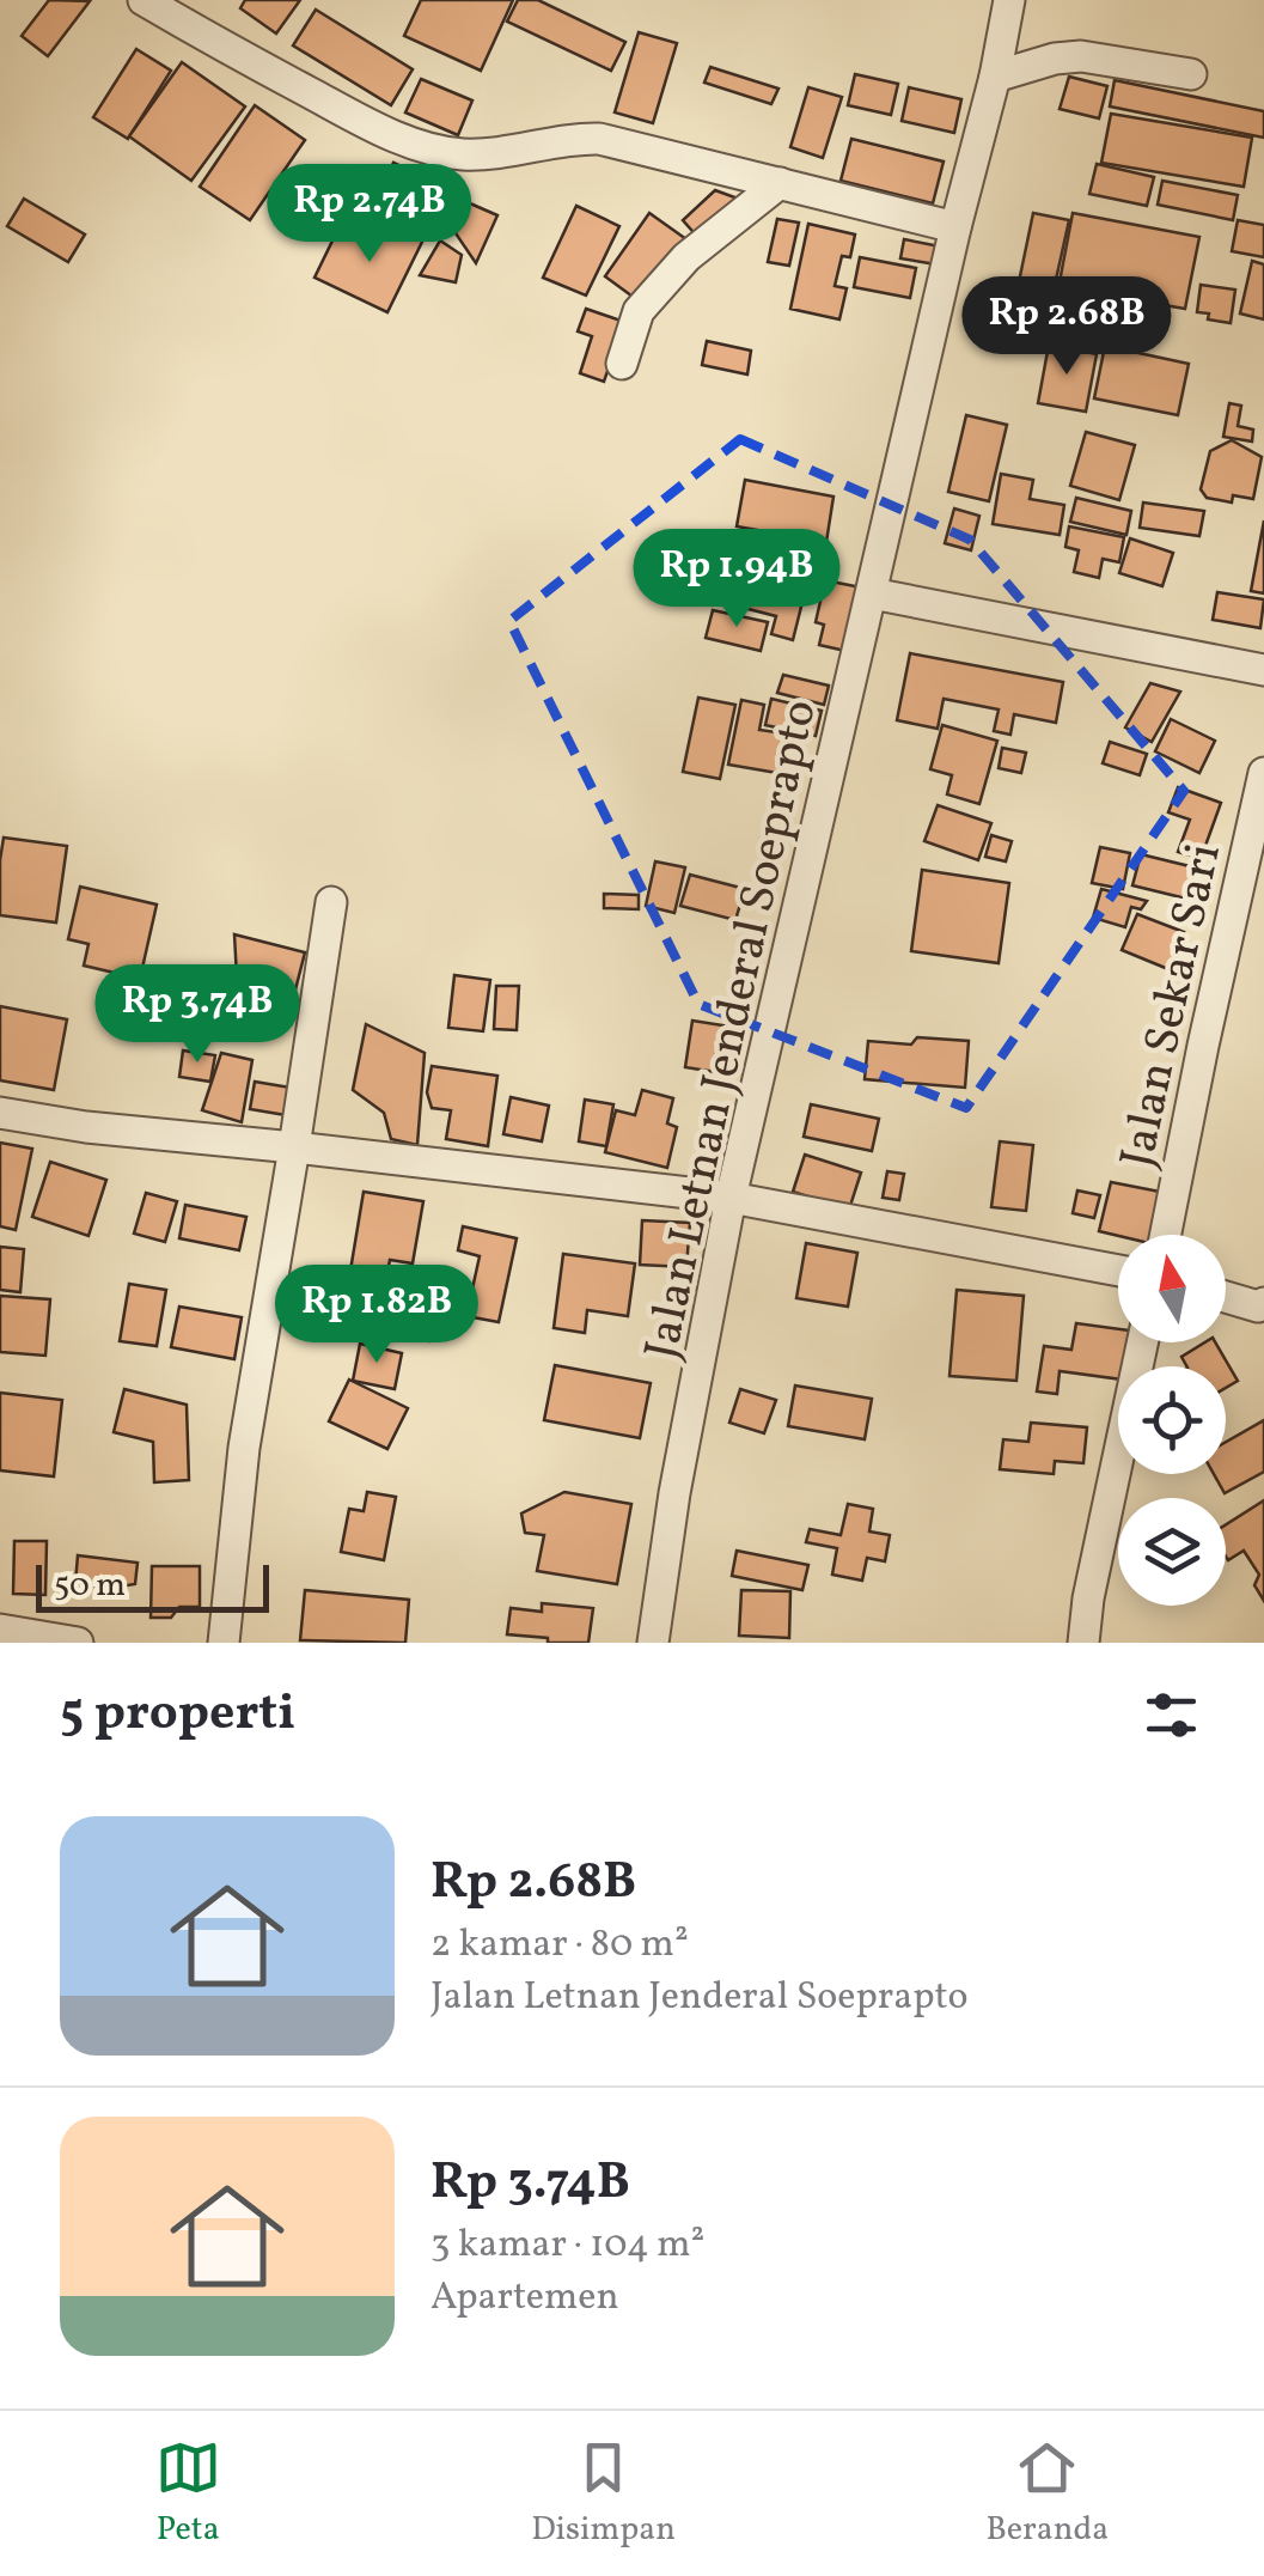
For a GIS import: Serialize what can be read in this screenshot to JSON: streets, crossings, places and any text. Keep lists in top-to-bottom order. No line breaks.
{"streets":{"street":["Jalan Sekar Sari","Jalan Letnan Jenderal Soeprapto"]},"scale_bar":"50 m","north":"top","page":{"price":["Rp 2.74B","Rp 2.68B","Rp 1.94B","Rp 3.74B","Rp 1.82B"],"scale":"50 m","heading":"5 properti","list":[{"name":"Rp 2.68B","note":"2 kamar · 80 m² · Jalan Letnan Jenderal Soeprapto"},{"name":"Rp 3.74B","note":"3 kamar · 104 m² · Apartemen"}],"tabs":["Peta","Disimpan","Beranda"]}}
